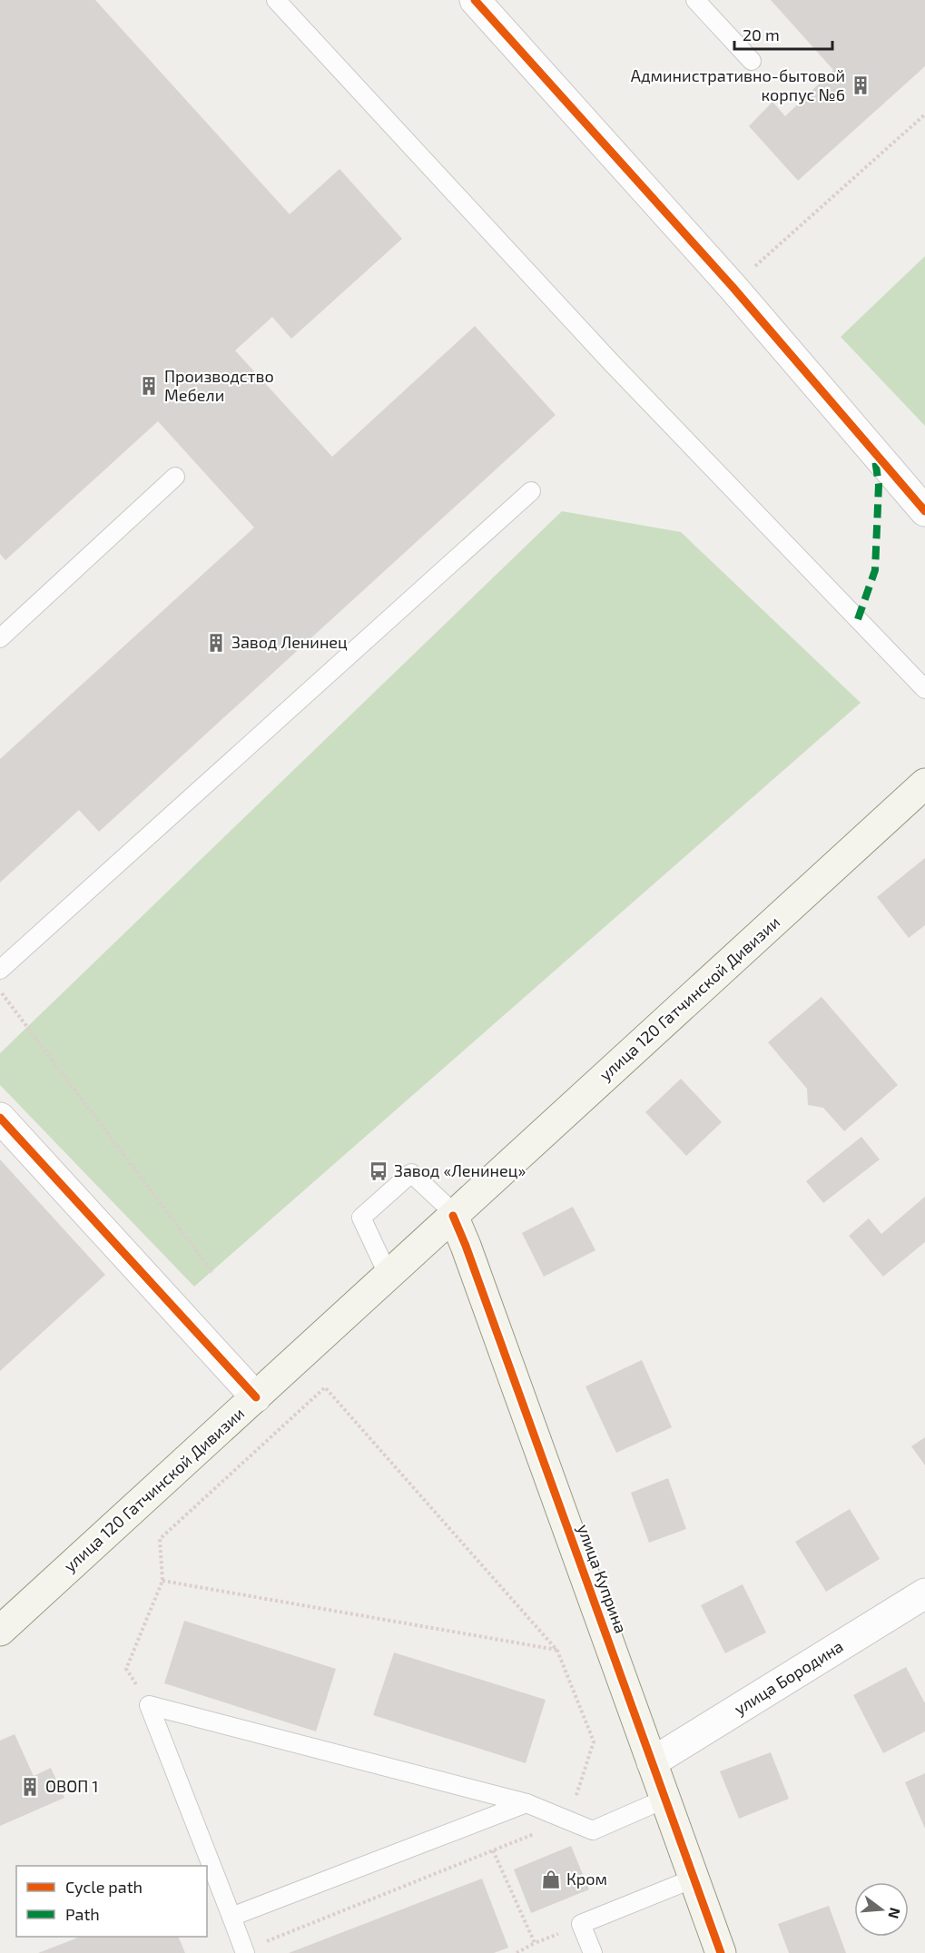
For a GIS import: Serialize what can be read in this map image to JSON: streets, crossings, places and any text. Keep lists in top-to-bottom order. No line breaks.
{"streets":{"main road":["улица 120 Гатчинской Дивизии","улица Куприна"],"street":["улица Бородина"]},"crossings":[["улица 120 Гатчинской Дивизии","улица Куприна"],["улица Куприна","улица Бородина"]],"places":{"building":["Административно-бытовой корпус №6","Производство Мебели","Завод Ленинец","ОВОП 1"],"bus stop":["Завод «Ленинец»"],"shop":["Кром"]},"legend":["Cycle path","Path"],"scale_bar":"20 m","north":"right"}
